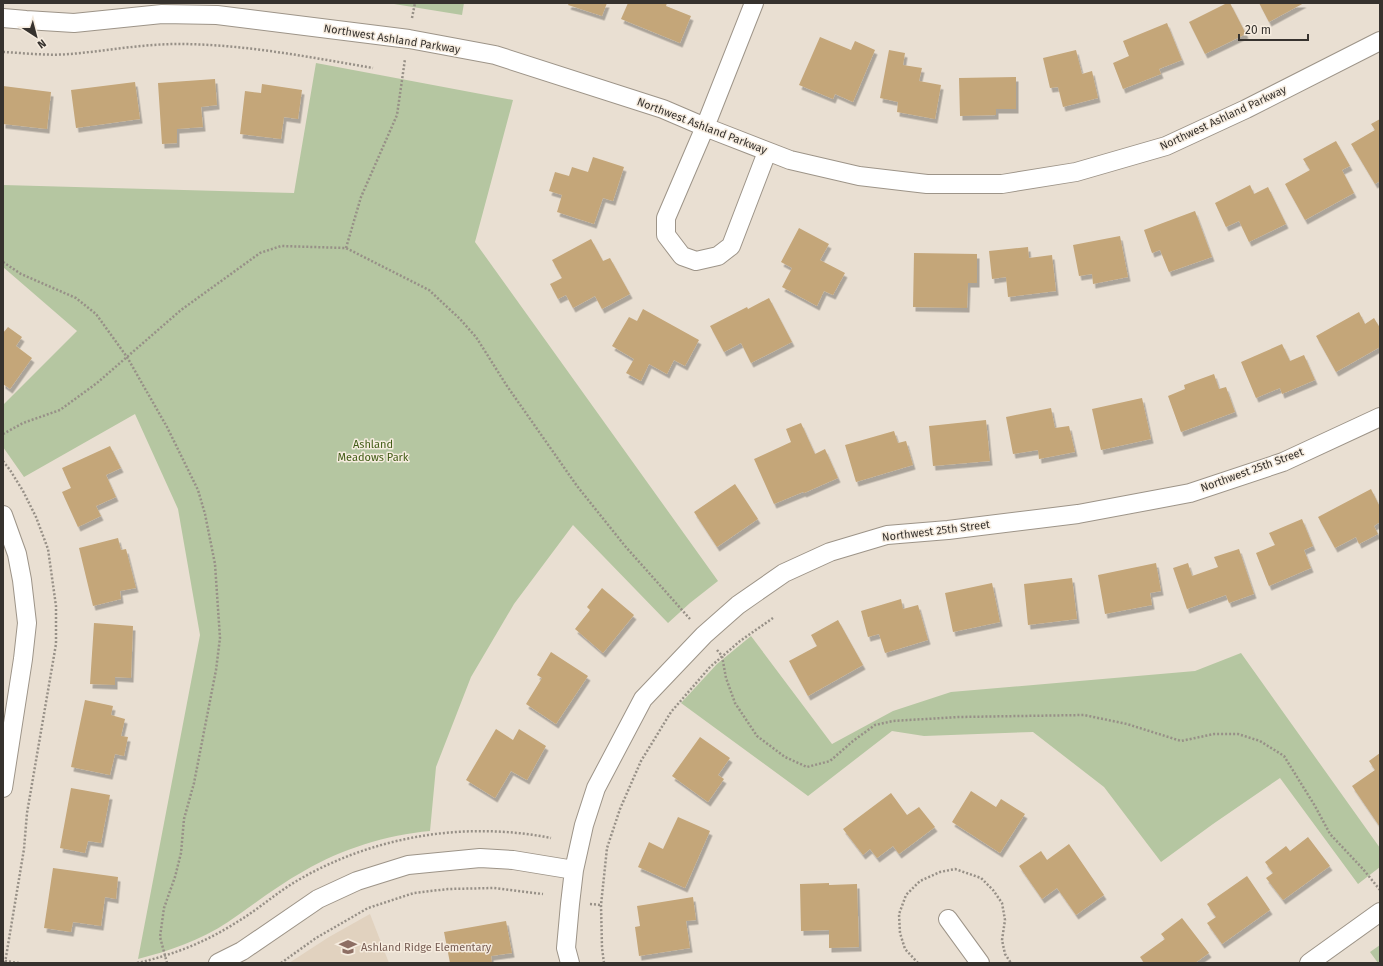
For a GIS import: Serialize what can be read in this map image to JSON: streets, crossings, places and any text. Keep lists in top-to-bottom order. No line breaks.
{"streets":{"street":["Northwest Ashland Parkway","Northwest 25th Street"]},"parks":["Ashland Meadows Park"],"places":{"school or university":["Ashland Ridge Elementary"]},"scale_bar":"20 m","north":"bottom right"}
